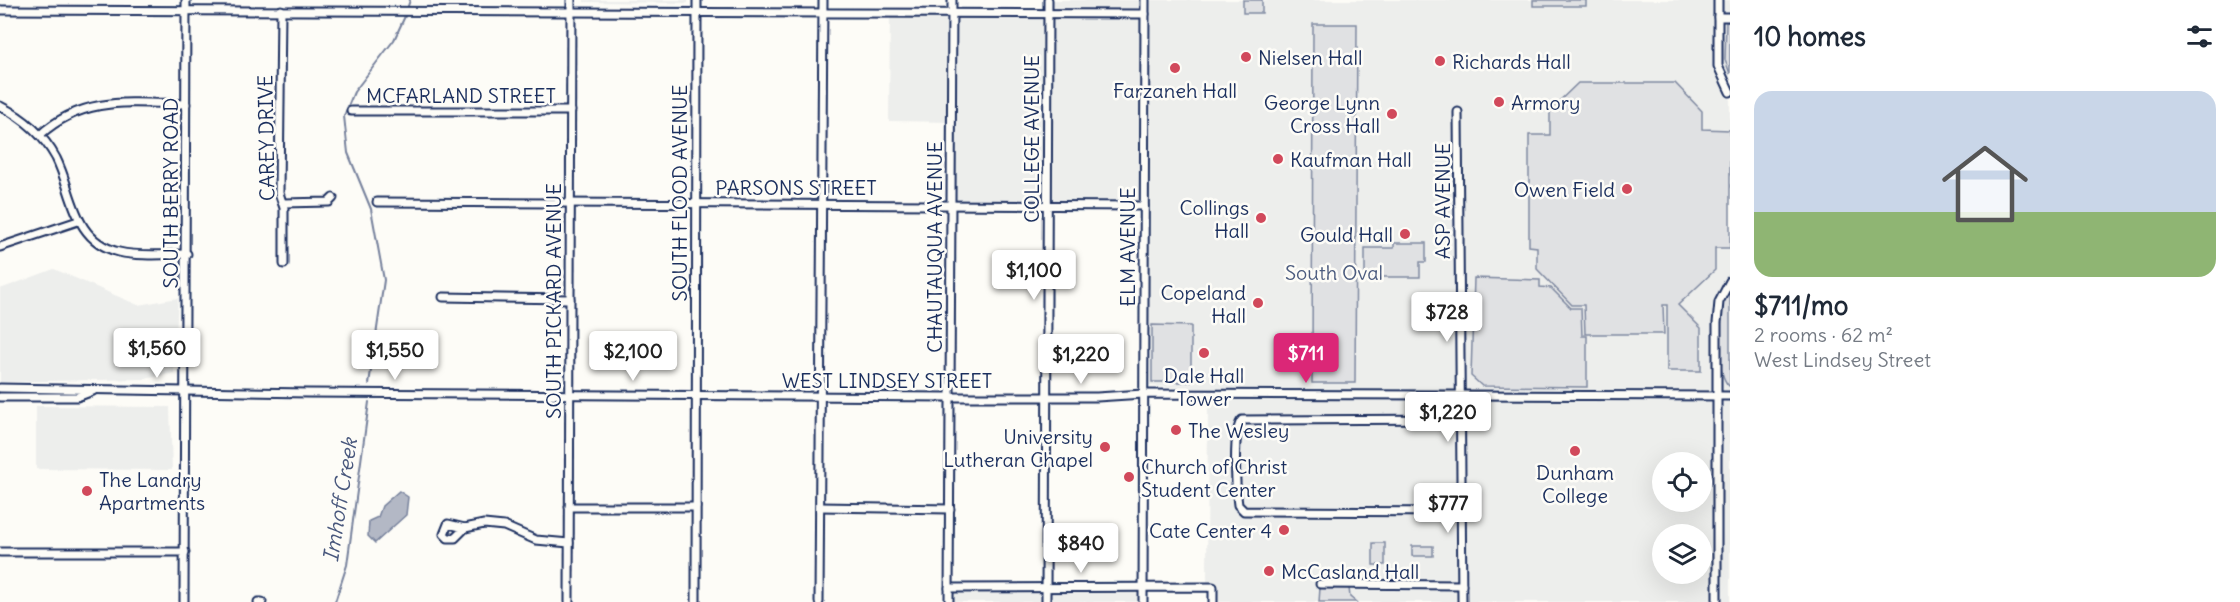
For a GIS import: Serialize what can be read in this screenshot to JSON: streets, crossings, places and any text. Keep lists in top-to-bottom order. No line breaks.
{"streets":{"street":["MCFARLAND STREET","CAREY DRIVE","COLLEGE AVENUE","PARSONS STREET","SOUTH BERRY ROAD","SOUTH FLOOD AVENUE","ASP AVENUE","CHAUTAUQUA AVENUE","ELM AVENUE","SOUTH PICKARD AVENUE","WEST LINDSEY STREET"]},"crossings":[["MCFARLAND STREET","SOUTH PICKARD AVENUE"],["COLLEGE AVENUE","PARSONS STREET"],["COLLEGE AVENUE","WEST LINDSEY STREET"],["PARSONS STREET","SOUTH FLOOD AVENUE"],["PARSONS STREET","CHAUTAUQUA AVENUE"],["PARSONS STREET","ELM AVENUE"],["PARSONS STREET","SOUTH PICKARD AVENUE"],["SOUTH BERRY ROAD","WEST LINDSEY STREET"],["SOUTH FLOOD AVENUE","WEST LINDSEY STREET"],["ASP AVENUE","WEST LINDSEY STREET"],["CHAUTAUQUA AVENUE","WEST LINDSEY STREET"],["ELM AVENUE","WEST LINDSEY STREET"],["SOUTH PICKARD AVENUE","WEST LINDSEY STREET"]],"water":["Imhoff Creek"],"parks":["South Oval"],"places":["Nielsen Hall","Richards Hall","Farzaneh Hall","Armory","George Lynn Cross Hall","Kaufman Hall","Owen Field","Collings Hall","Gould Hall","Copeland Hall","Dale Hall Tower","The Wesley","University Lutheran Chapel","Dunham College","Church of Christ Student Center","The Landry Apartments","Cate Center 4","McCasland Hall"],"page":{"heading":"10 homes","list":[{"name":"$711/mo","note":"2 rooms · 62 m² · West Lindsey Street"}],"price":["$1,100","$728","$1,560","$1,550","$2,100","$711","$1,220","$1,220","$777","$840"]}}
